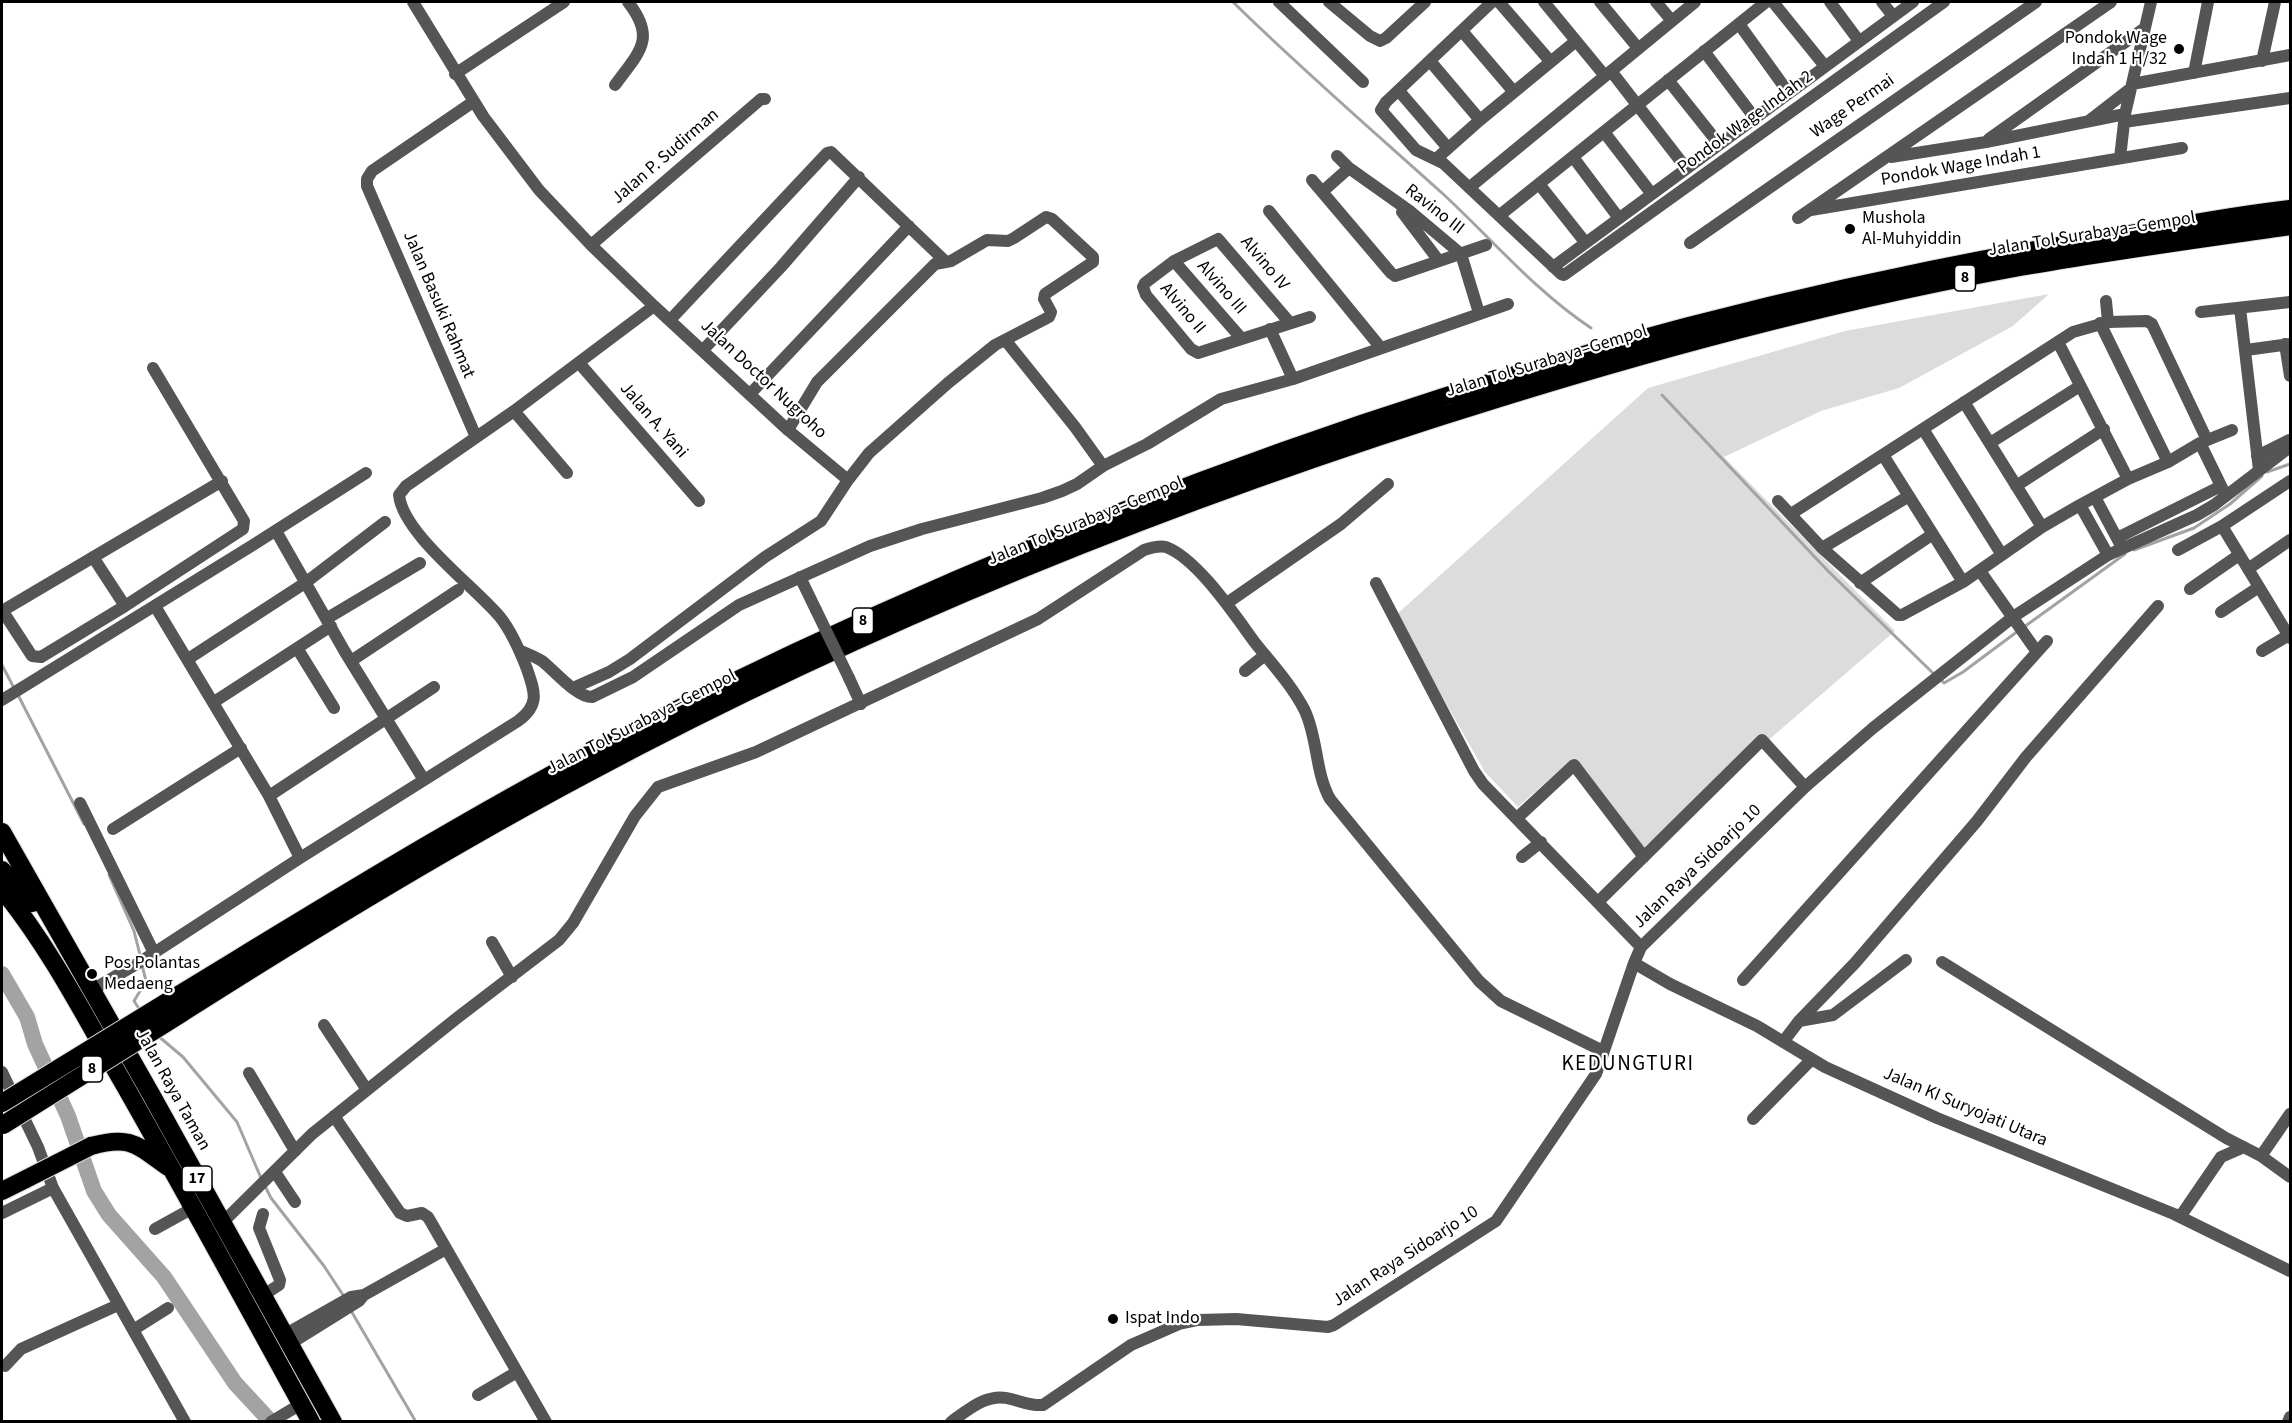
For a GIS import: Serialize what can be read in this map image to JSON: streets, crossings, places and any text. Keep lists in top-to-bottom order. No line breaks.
{"streets":{"highway":["Jalan Tol Surabaya–Gempol","8","Jalan Raya Taman","17"],"street":["Wage Permai","Pondok Wage Indah 2","Jalan P. Sudirman","Pondok Wage Indah 1","Ravino III","Alvino IV","Alvino III","Jalan Basuki Rahmat","Alvino II","Jalan Doctor Nugroho","Jalan A. Yani","Jalan Raya Sidoarjo 10","Jalan KI Suryojati Utara"]},"crossings":[["Jalan P. Sudirman","Jalan Doctor Nugroho"],["Alvino IV","Alvino III"],["Alvino IV","Alvino II"],["Alvino III","Alvino II"],["Jalan Basuki Rahmat","Jalan Doctor Nugroho"],["Jalan Raya Sidoarjo 10","Jalan KI Suryojati Utara"],["Jalan Raya Taman","17"]],"districts":["KEDUNGTURI"],"places":["Pondok Wage Indah 1 H/32","Mushola Al-Muhyiddin","Pos Polantas Medaeng","Ispat Indo"]}
